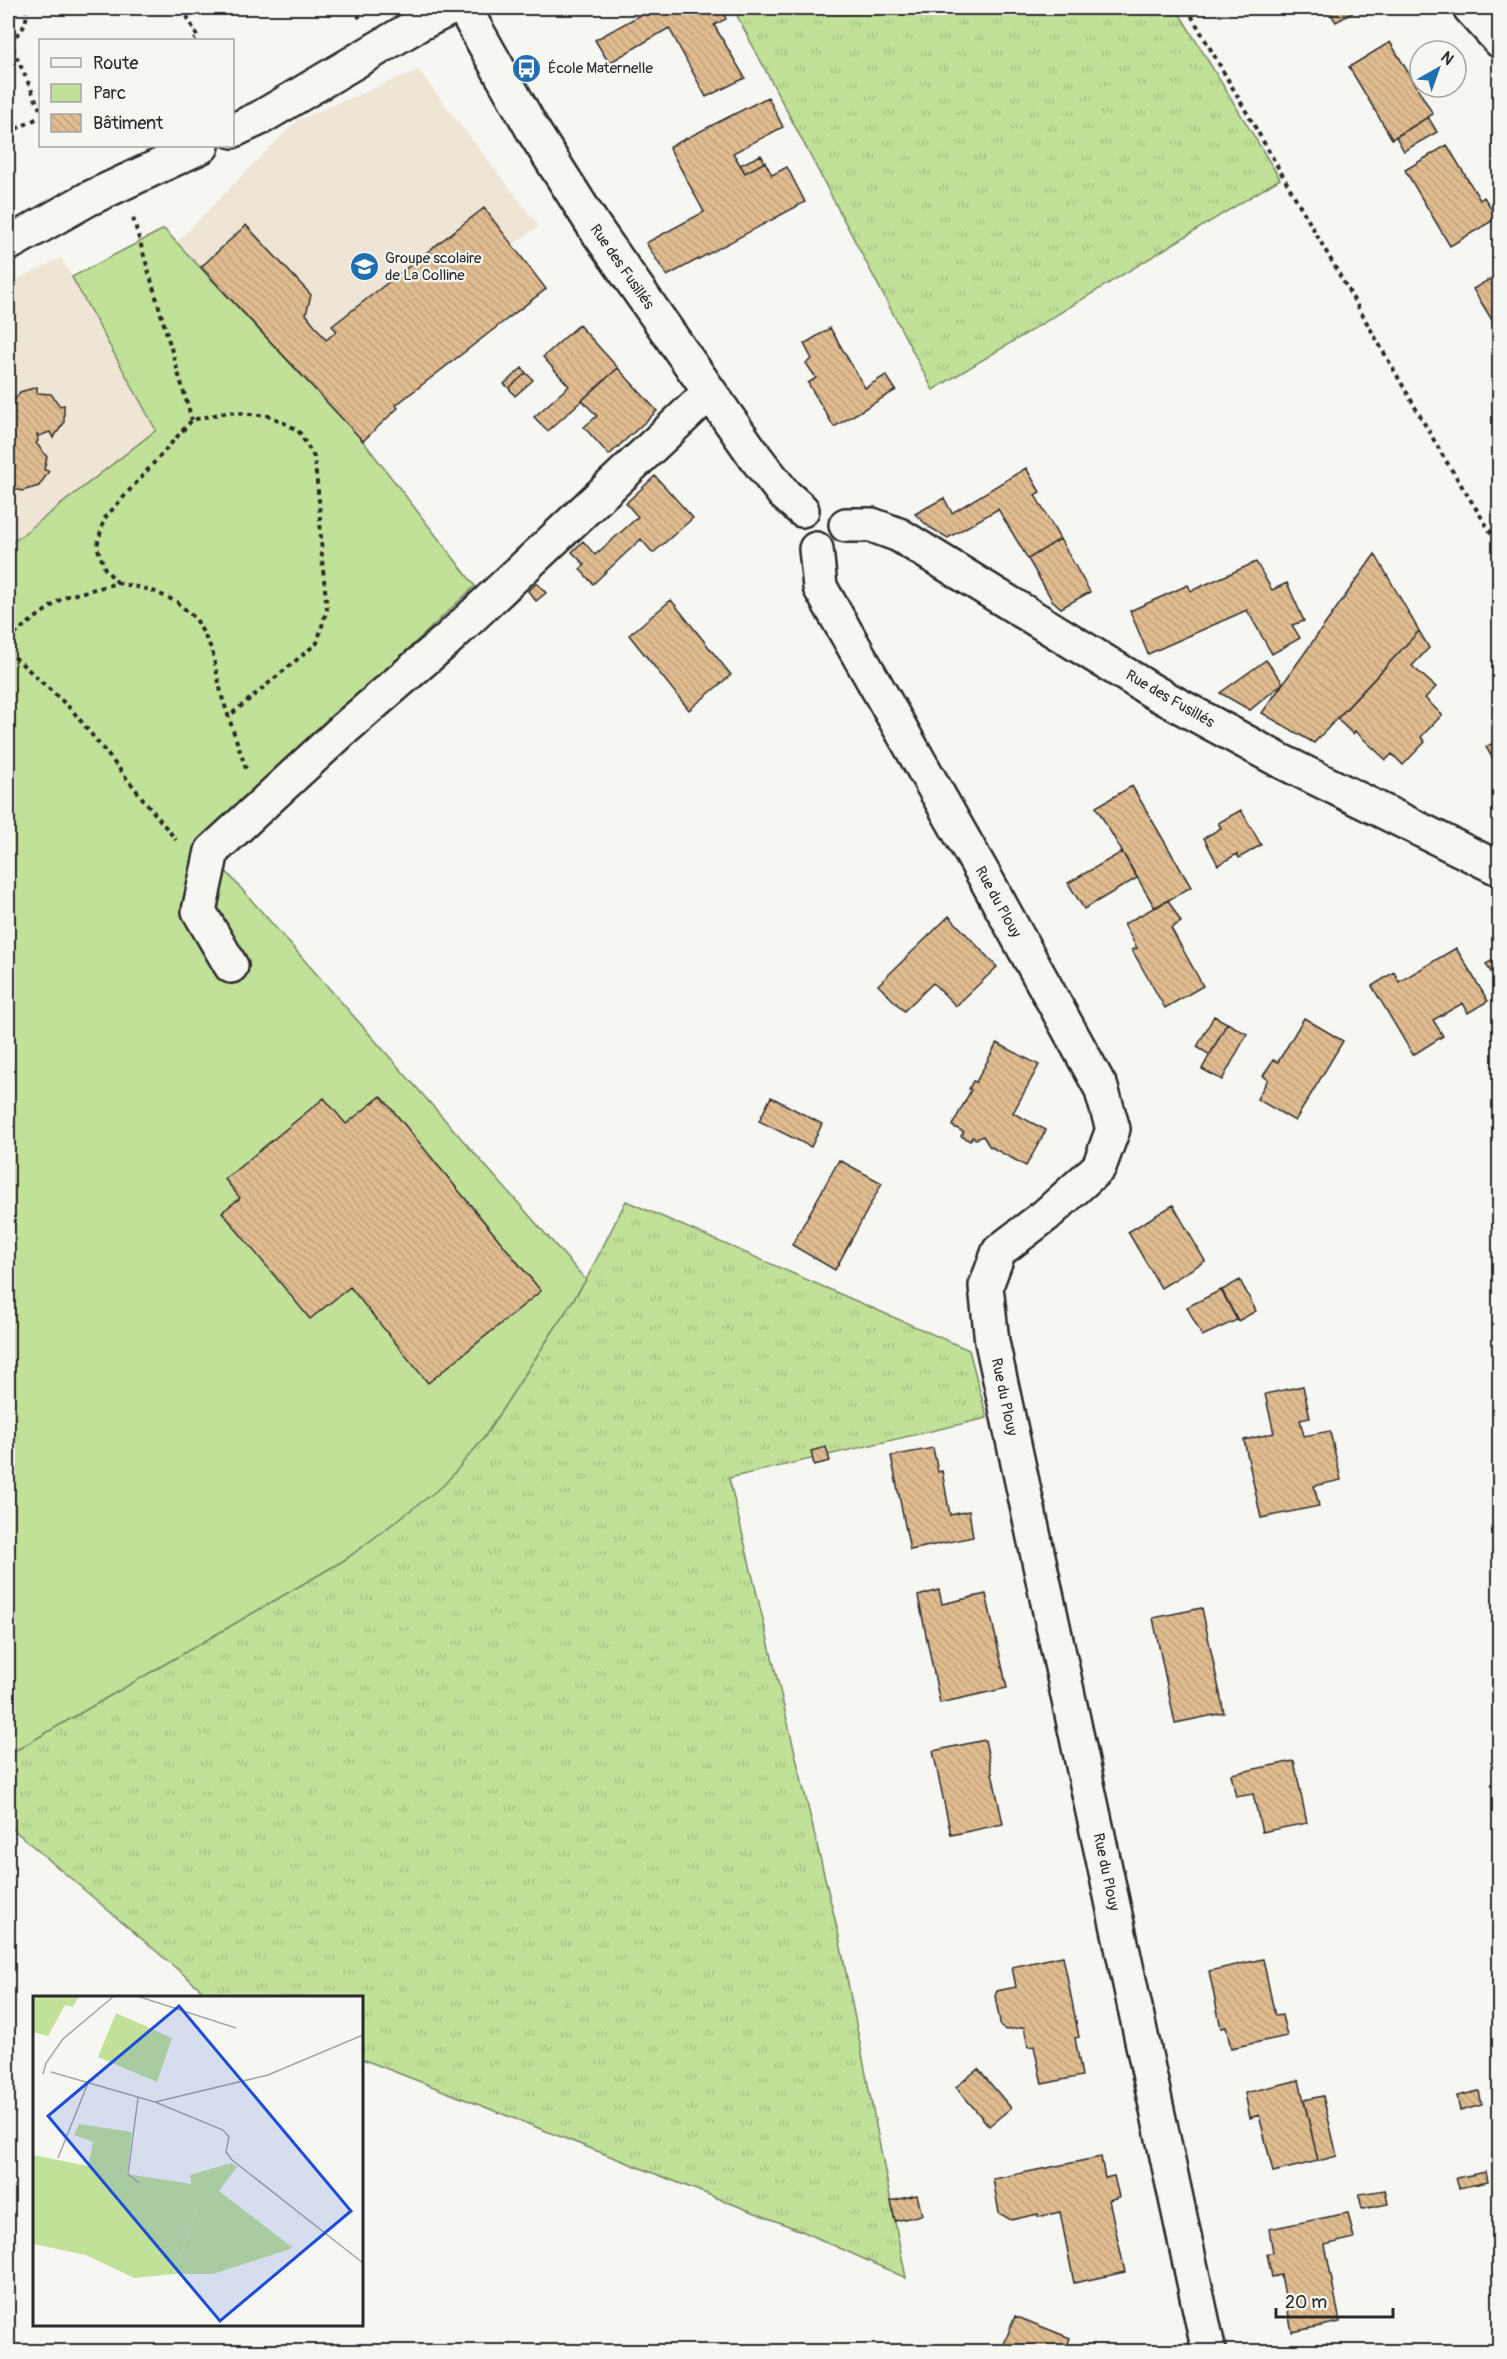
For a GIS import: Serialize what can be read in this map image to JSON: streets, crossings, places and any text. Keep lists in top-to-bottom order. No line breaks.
{"streets":{"street":["Rue des Fusillés","Rue du Plouy"]},"crossings":[["Rue des Fusillés","Rue du Plouy"]],"places":{"bus stop":["École Maternelle"],"school or university":["Groupe scolaire de La Colline"]},"legend":["Route","Parc","Bâtiment"],"scale_bar":"20 m","north":"top right"}
